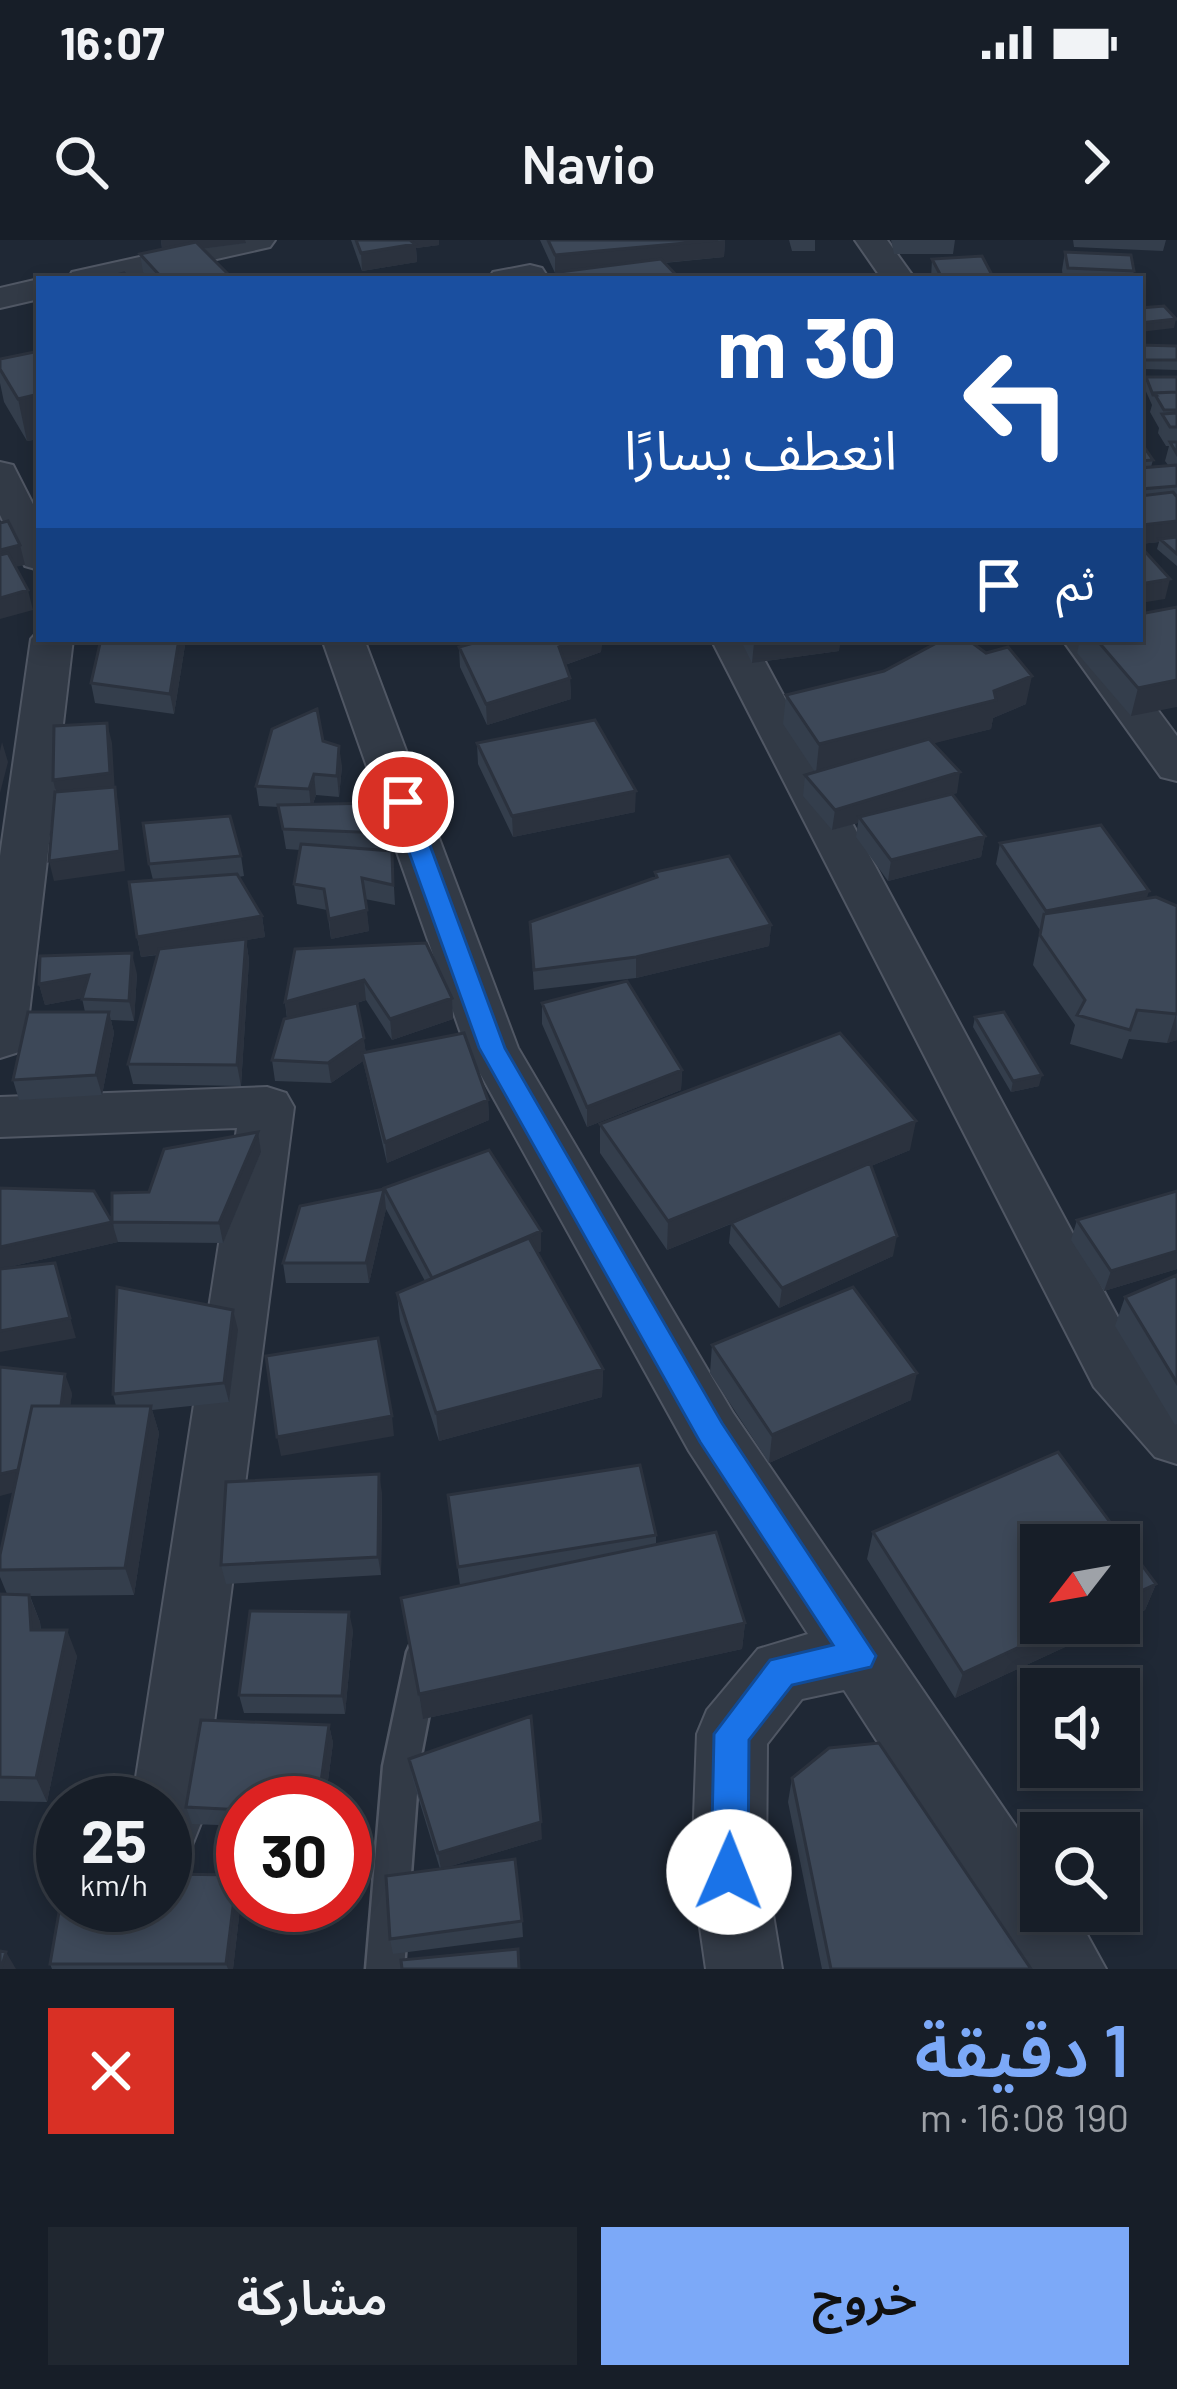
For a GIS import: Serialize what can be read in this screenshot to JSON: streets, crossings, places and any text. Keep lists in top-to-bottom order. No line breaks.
{"north":"bottom left","page":{"status":"16:07","header":"Navio","turn":["30 m","انعطف يسارًا"],"then":"ثم","speed":"25 km/h","limit":"30","heading":["1 دقيقة","190 m · 16:08"],"buttons":["خروج","مشاركة"]}}
